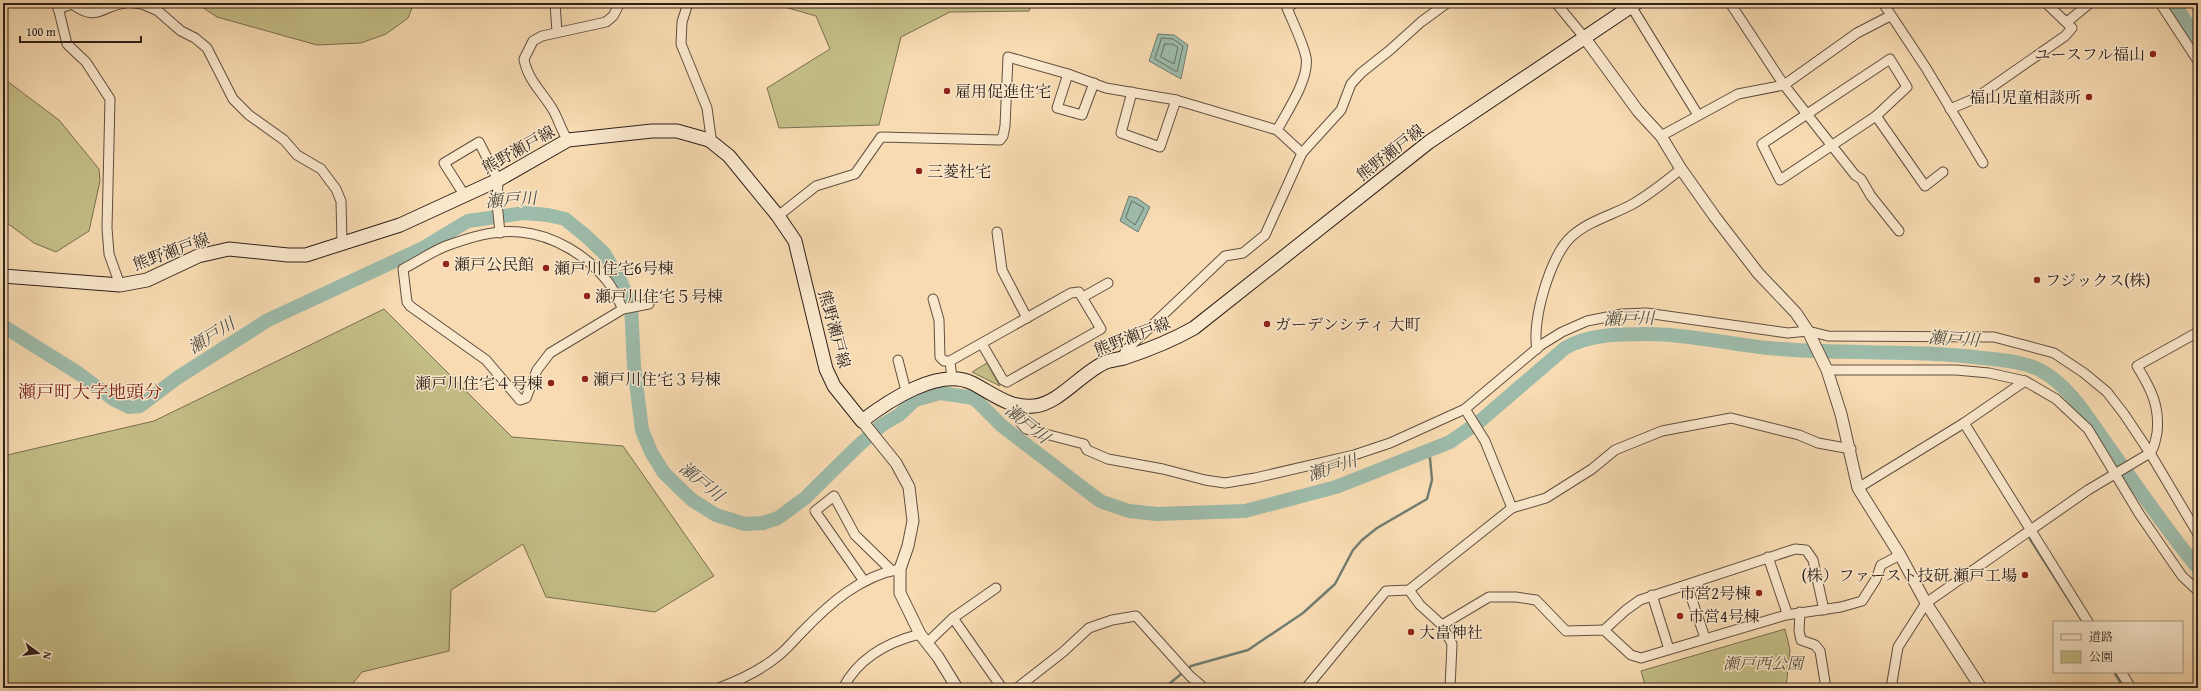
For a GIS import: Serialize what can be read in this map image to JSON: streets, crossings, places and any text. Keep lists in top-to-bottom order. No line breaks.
{"streets":{"main road":["熊野瀬戸線"]},"districts":["瀬戸町大字地頭分"],"water":["瀬戸川"],"parks":["瀬戸西公園"],"places":["ユースフル福山","雇用促進住宅","福山児童相談所","三菱社宅","瀬戸公民館","瀬戸川住宅6号棟","フジックス(株)","瀬戸川住宅５号棟","ガーデンシティ 大町","瀬戸川住宅３号棟","瀬戸川住宅４号棟","(株）ファースト技研 瀬戸工場","市営2号棟","市営4号棟","大畠神社"],"legend":["道路","公園"],"scale_bar":"100 m","north":"right"}
